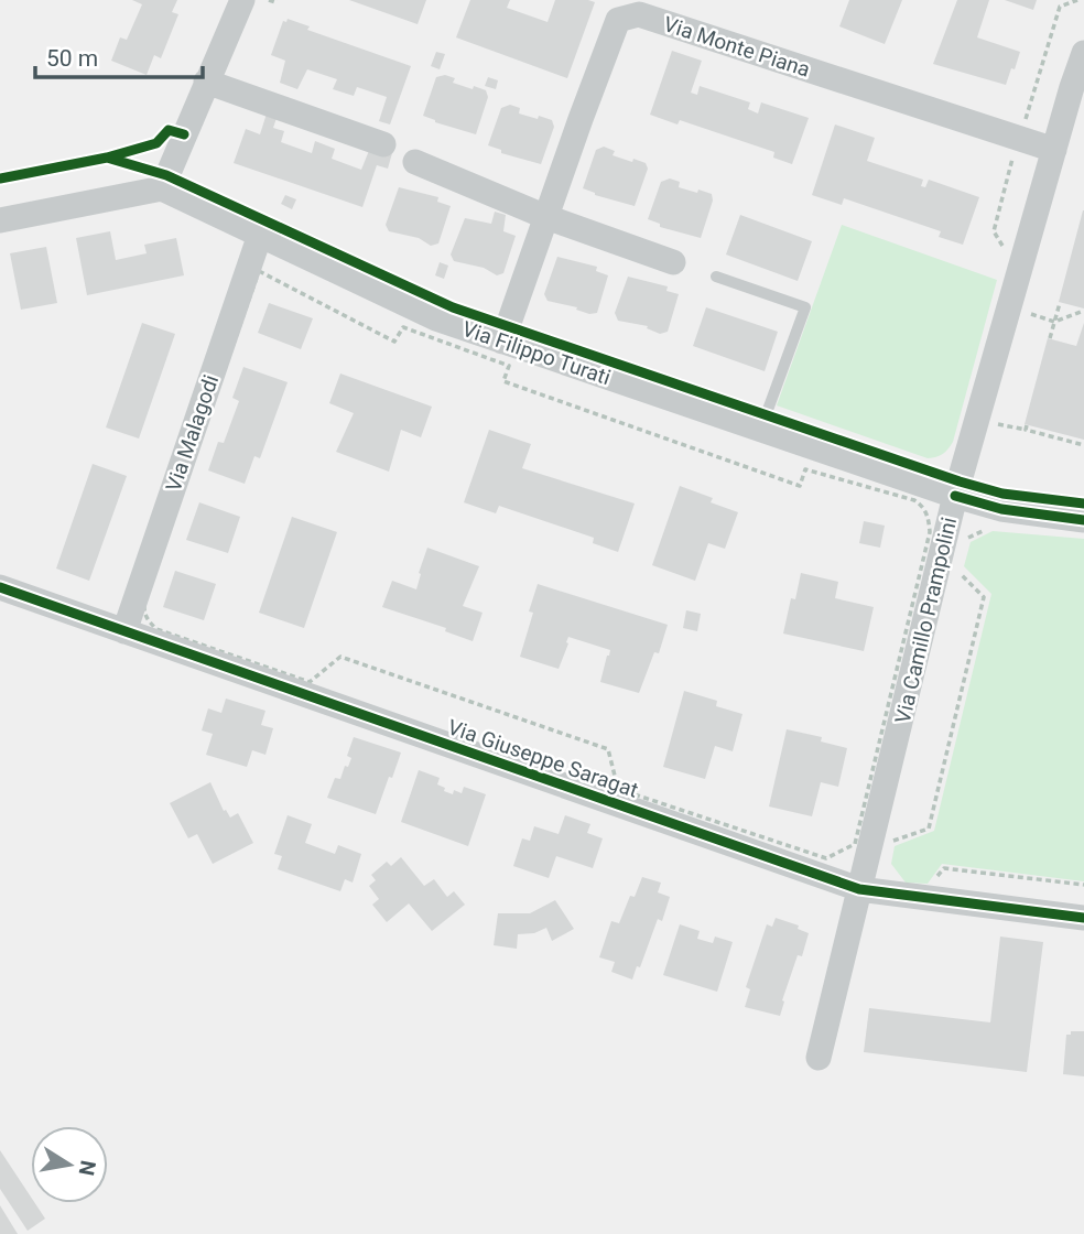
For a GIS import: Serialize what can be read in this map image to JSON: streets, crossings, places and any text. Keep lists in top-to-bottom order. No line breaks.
{"streets":{"street":["Via Monte Piana","Via Filippo Turati","Via Malagodi","Via Camillo Prampolini","Via Giuseppe Saragat"]},"crossings":[["Via Monte Piana","Via Filippo Turati"],["Via Monte Piana","Via Camillo Prampolini"],["Via Filippo Turati","Via Malagodi"],["Via Filippo Turati","Via Camillo Prampolini"],["Via Malagodi","Via Giuseppe Saragat"],["Via Camillo Prampolini","Via Giuseppe Saragat"]],"scale_bar":"50 m","north":"right"}
